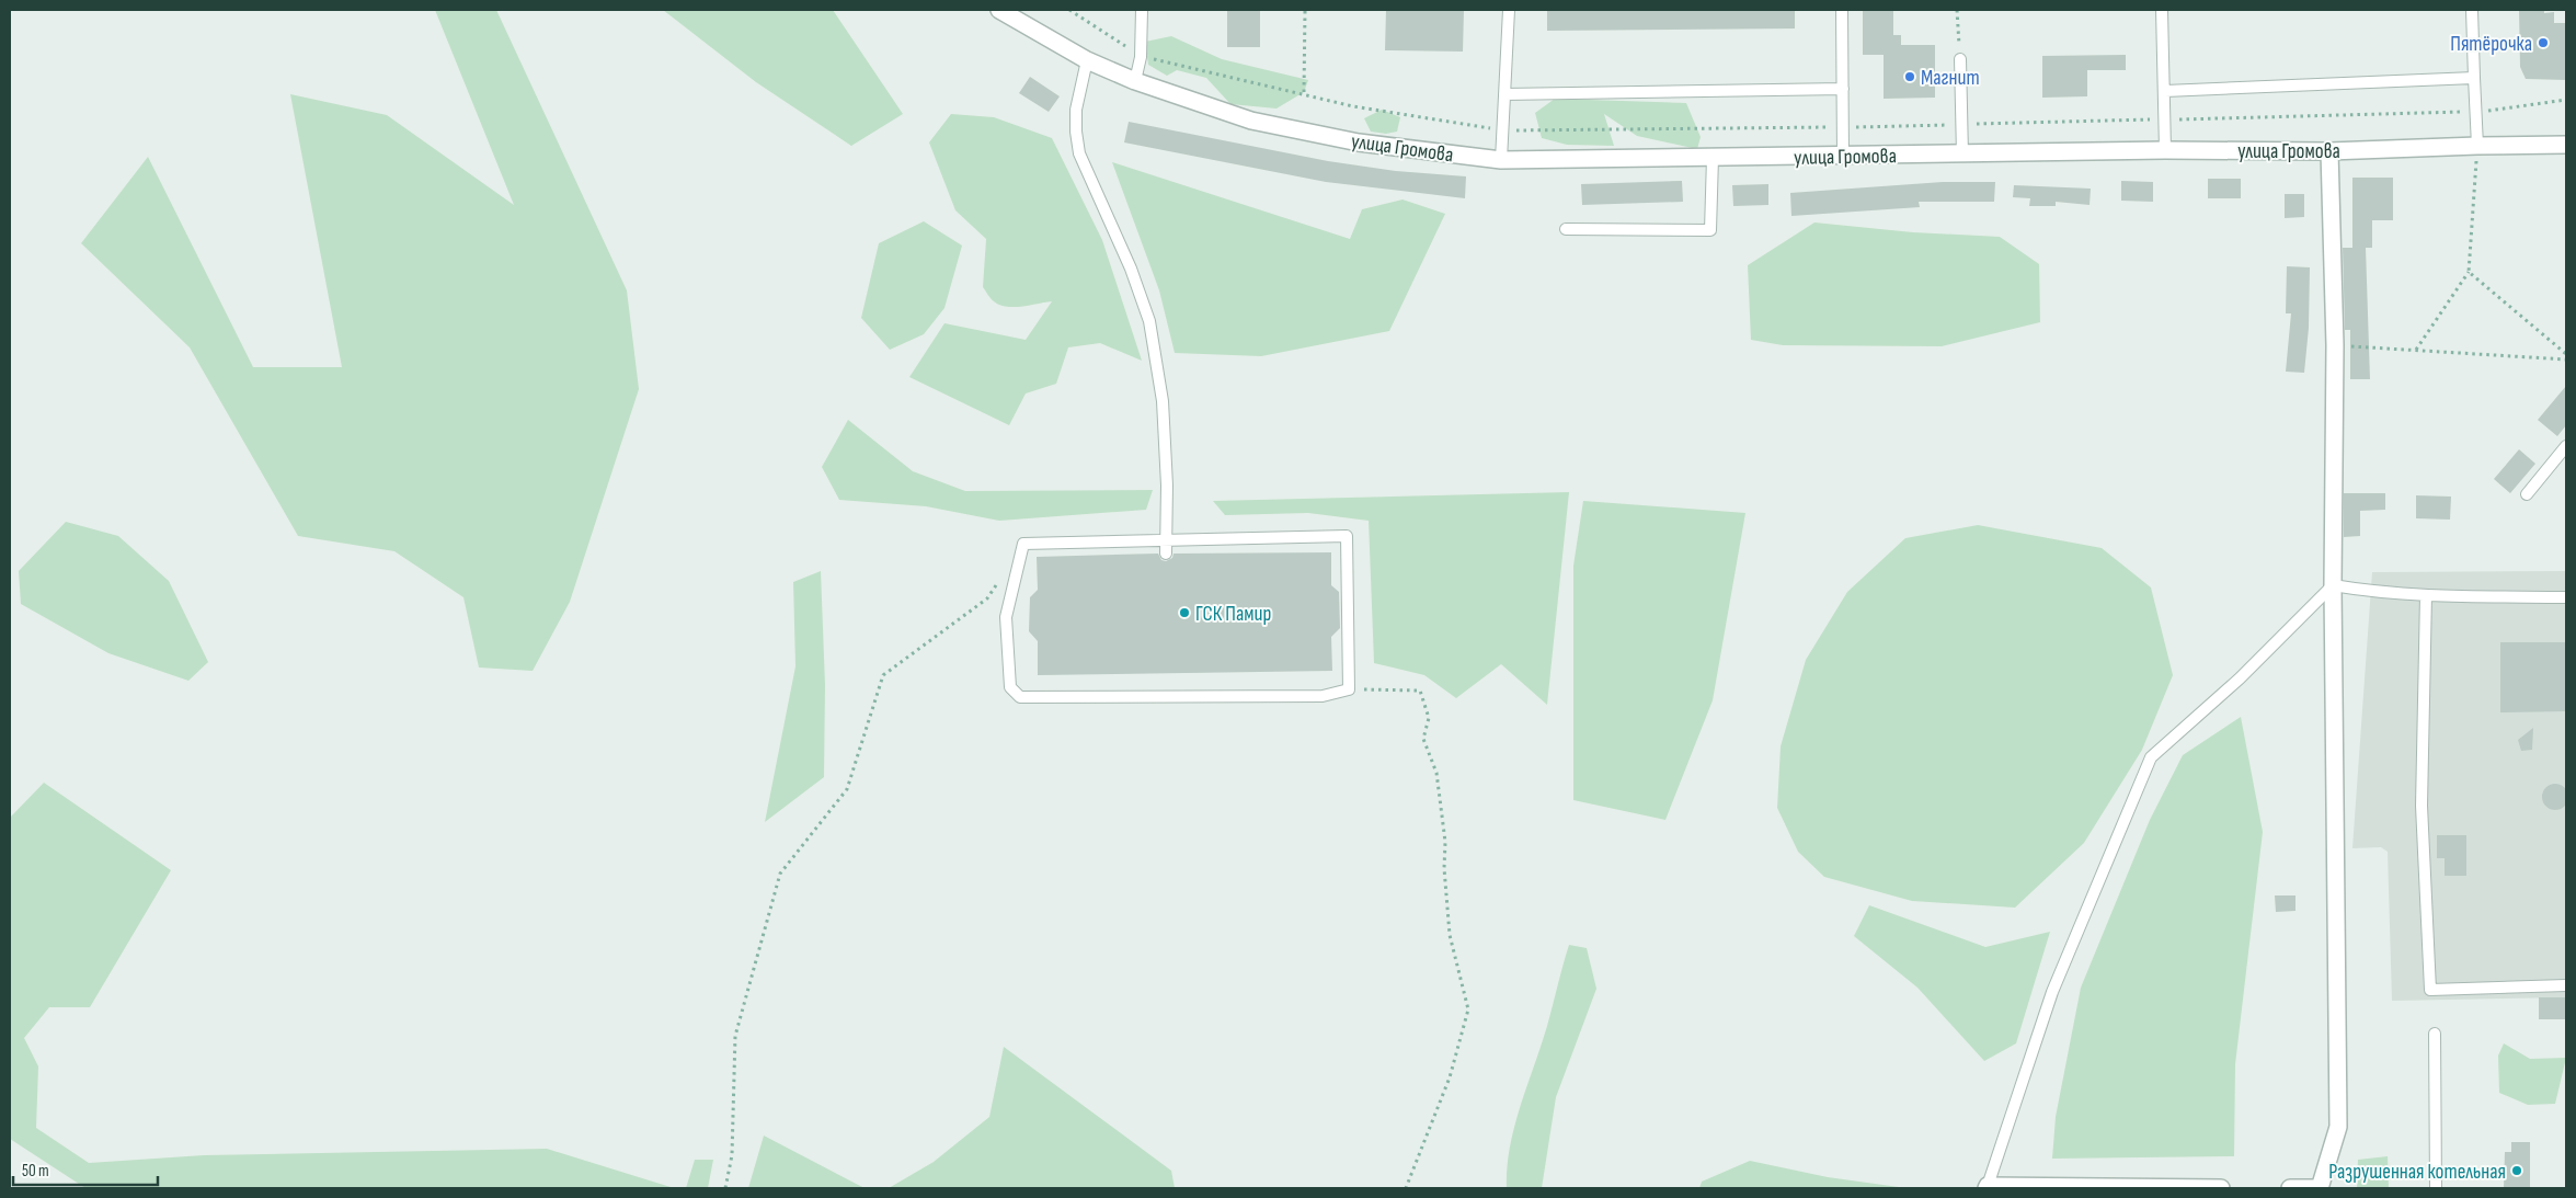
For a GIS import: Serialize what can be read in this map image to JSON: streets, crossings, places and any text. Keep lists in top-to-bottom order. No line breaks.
{"streets":{"street":["улица Громова"]},"places":["Пятёрочка","Магнит","ГСК Памир","Разрушенная котельная"],"scale_bar":"50 m"}
